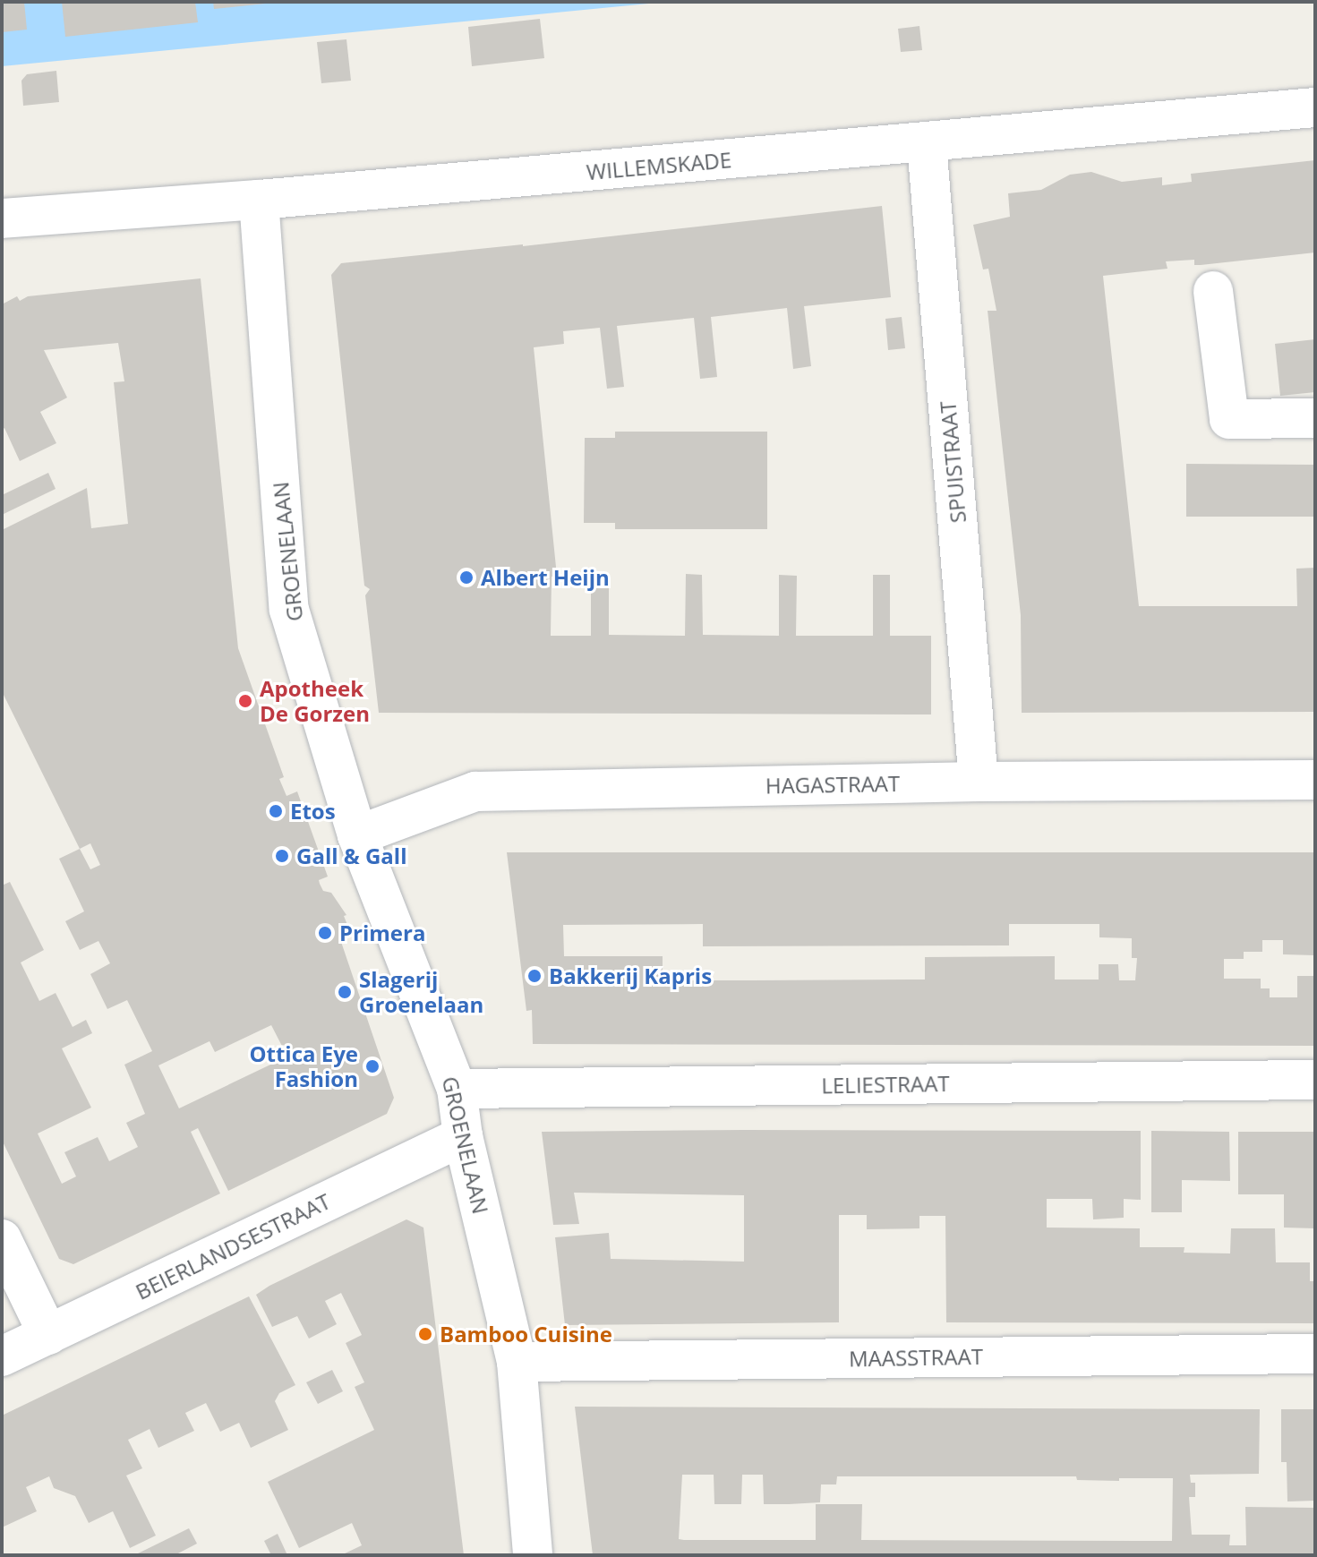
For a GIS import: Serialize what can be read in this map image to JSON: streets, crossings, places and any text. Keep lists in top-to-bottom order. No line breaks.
{"streets":{"street":["WILLEMSKADE","SPUISTRAAT","GROENELAAN","HAGASTRAAT","LELIESTRAAT","BEIERLANDSESTRAAT","MAASSTRAAT"]},"crossings":[["WILLEMSKADE","SPUISTRAAT"],["WILLEMSKADE","GROENELAAN"],["SPUISTRAAT","HAGASTRAAT"],["GROENELAAN","HAGASTRAAT"],["GROENELAAN","LELIESTRAAT"],["GROENELAAN","BEIERLANDSESTRAAT"],["GROENELAAN","MAASSTRAAT"]],"places":["Albert Heijn","Apotheek De Gorzen","Etos","Gall & Gall","Primera","Bakkerij Kapris","Slagerij Groenelaan","Ottica Eye Fashion","Bamboo Cuisine"]}
